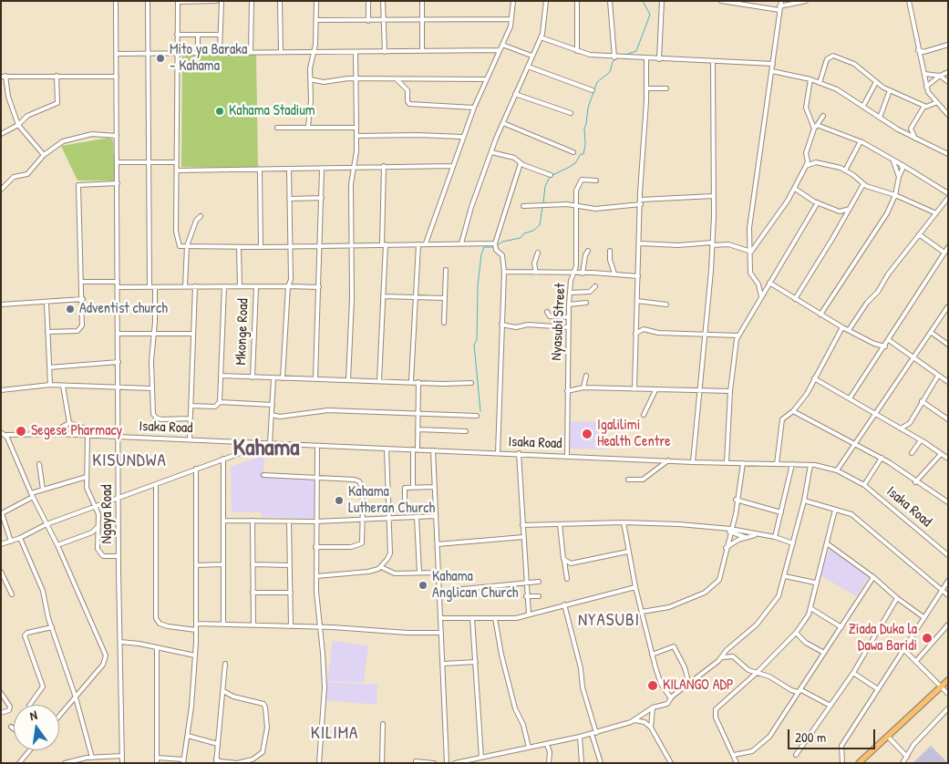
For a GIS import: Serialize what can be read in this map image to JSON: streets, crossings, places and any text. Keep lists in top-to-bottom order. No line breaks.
{"streets":{"street":["Nyasubi Street","Mkonge Road","Isaka Road","Ngaya Road"]},"crossings":[["Nyasubi Street","Isaka Road"],["Isaka Road","Ngaya Road"]],"districts":["Kahama","KISUNDWA","NYASUBI","KILIMA"],"places":["Mito ya Baraka - Kahama","Kahama Stadium","Adventist church","Segese Pharmacy","Igalilimi Health Centre","Kahama Lutheran Church","Kahama Anglican Church","Ziada Duka la Dawa Baridi","KILANGO ADP"],"scale_bar":"200 m","north":"top"}
